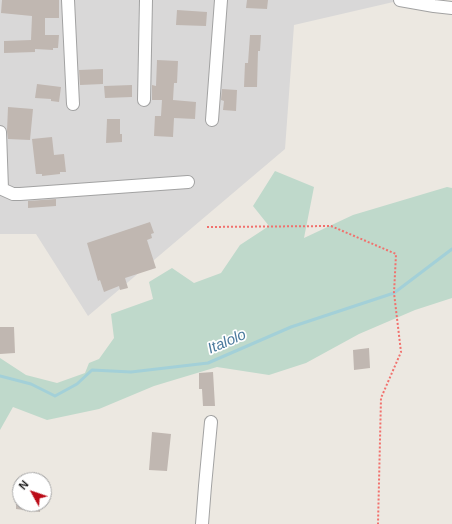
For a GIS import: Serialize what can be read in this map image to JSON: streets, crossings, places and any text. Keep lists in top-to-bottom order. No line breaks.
{"water":["Italolo"],"north":"top left"}
